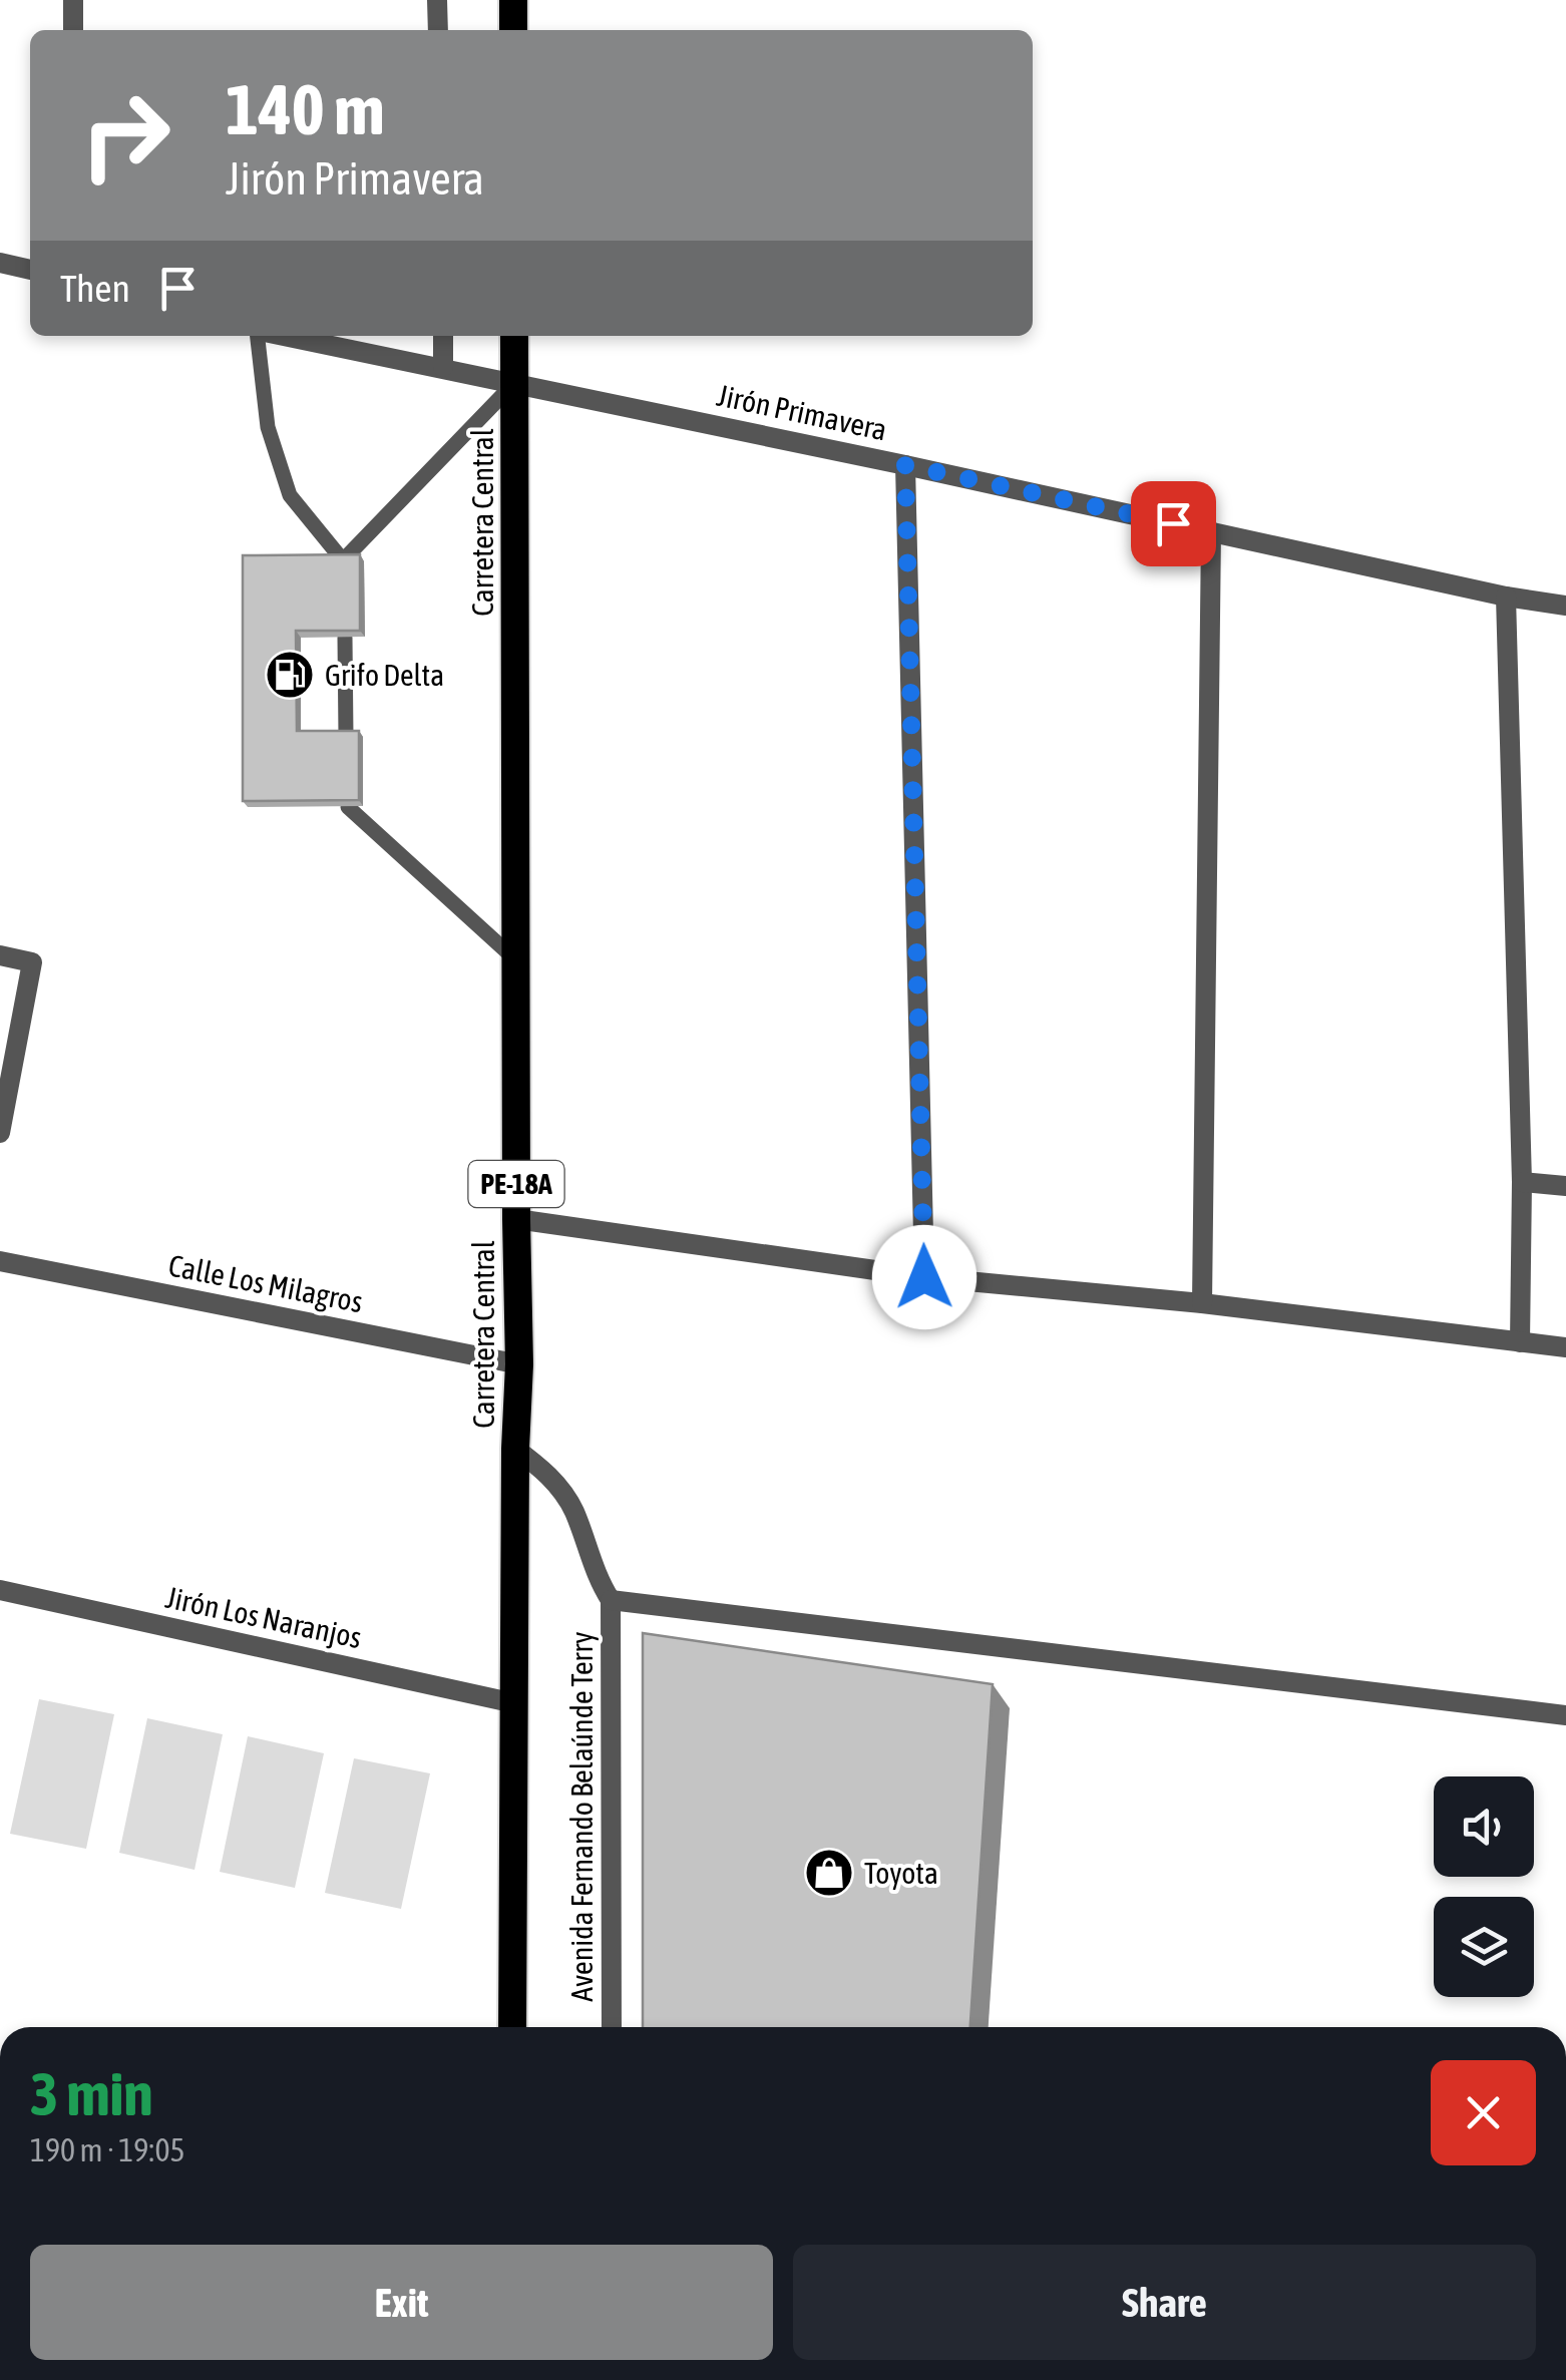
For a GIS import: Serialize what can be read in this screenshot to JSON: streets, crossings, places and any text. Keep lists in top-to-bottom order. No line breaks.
{"streets":{"highway":["Carretera Central","PE-18A"],"street":["Jirón Primavera","Calle Los Milagros","Jirón Los Naranjos","Avenida Fernando Belaúnde Terry"]},"crossings":[["Jirón Primavera","Carretera Central"],["Carretera Central","Calle Los Milagros"],["Carretera Central","Jirón Los Naranjos"],["Carretera Central","Avenida Fernando Belaúnde Terry"]],"places":{"fuel station":["Grifo Delta"],"shop":["Toyota"]},"page":{"turn":["140 m","Jirón Primavera"],"then":"Then","heading":["3 min","190 m · 19:05"],"buttons":["Exit","Share"]}}
